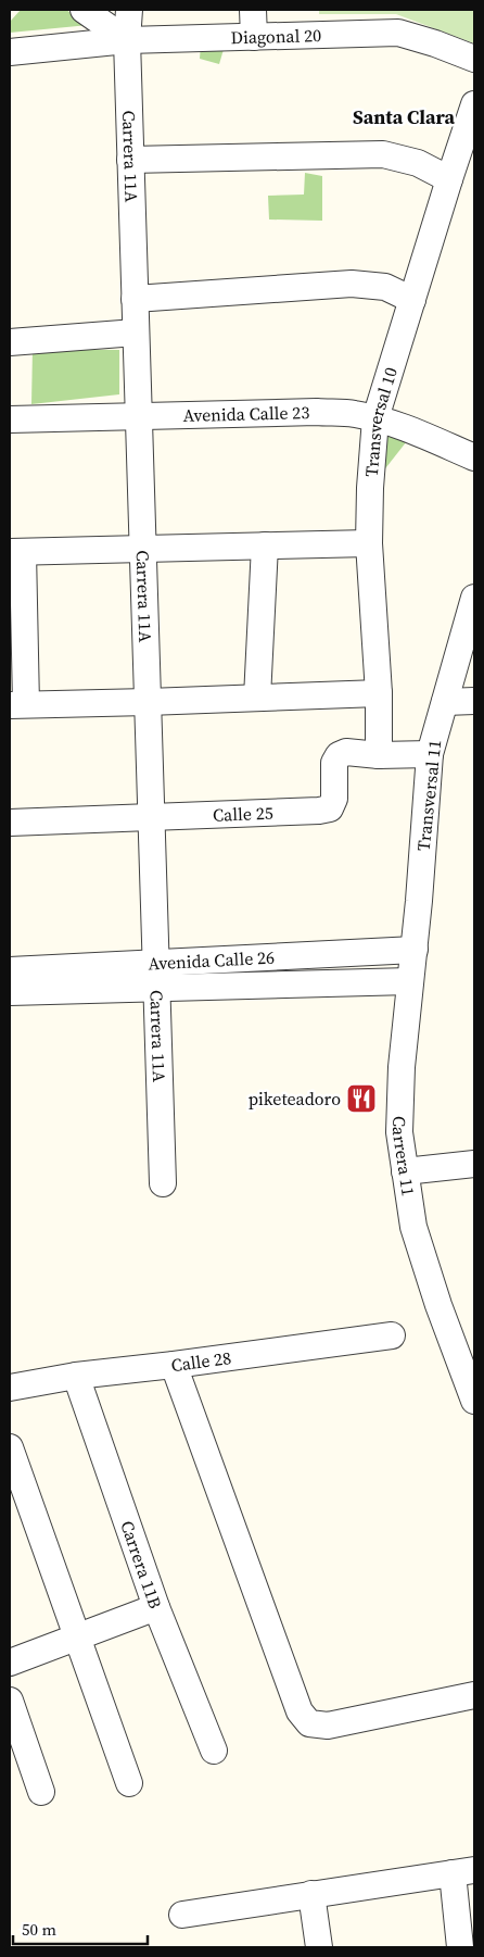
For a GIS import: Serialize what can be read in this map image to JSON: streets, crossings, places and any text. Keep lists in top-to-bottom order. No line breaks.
{"streets":{"street":["Diagonal 20","Carrera 11A","Avenida Calle 23","Transversal 10","Transversal 11","Calle 25","Avenida Calle 26","Carrera 11","Calle 28","Carrera 11B"]},"crossings":[["Diagonal 20","Carrera 11A"],["Carrera 11A","Avenida Calle 23"],["Carrera 11A","Calle 25"],["Carrera 11A","Avenida Calle 26"],["Avenida Calle 23","Transversal 10"],["Transversal 10","Calle 25"],["Transversal 11","Calle 25"],["Transversal 11","Carrera 11"],["Avenida Calle 26","Carrera 11"],["Calle 28","Carrera 11B"]],"districts":["Santa Clara"],"places":{"restaurant":["piketeadoro"]},"scale_bar":"50 m"}
